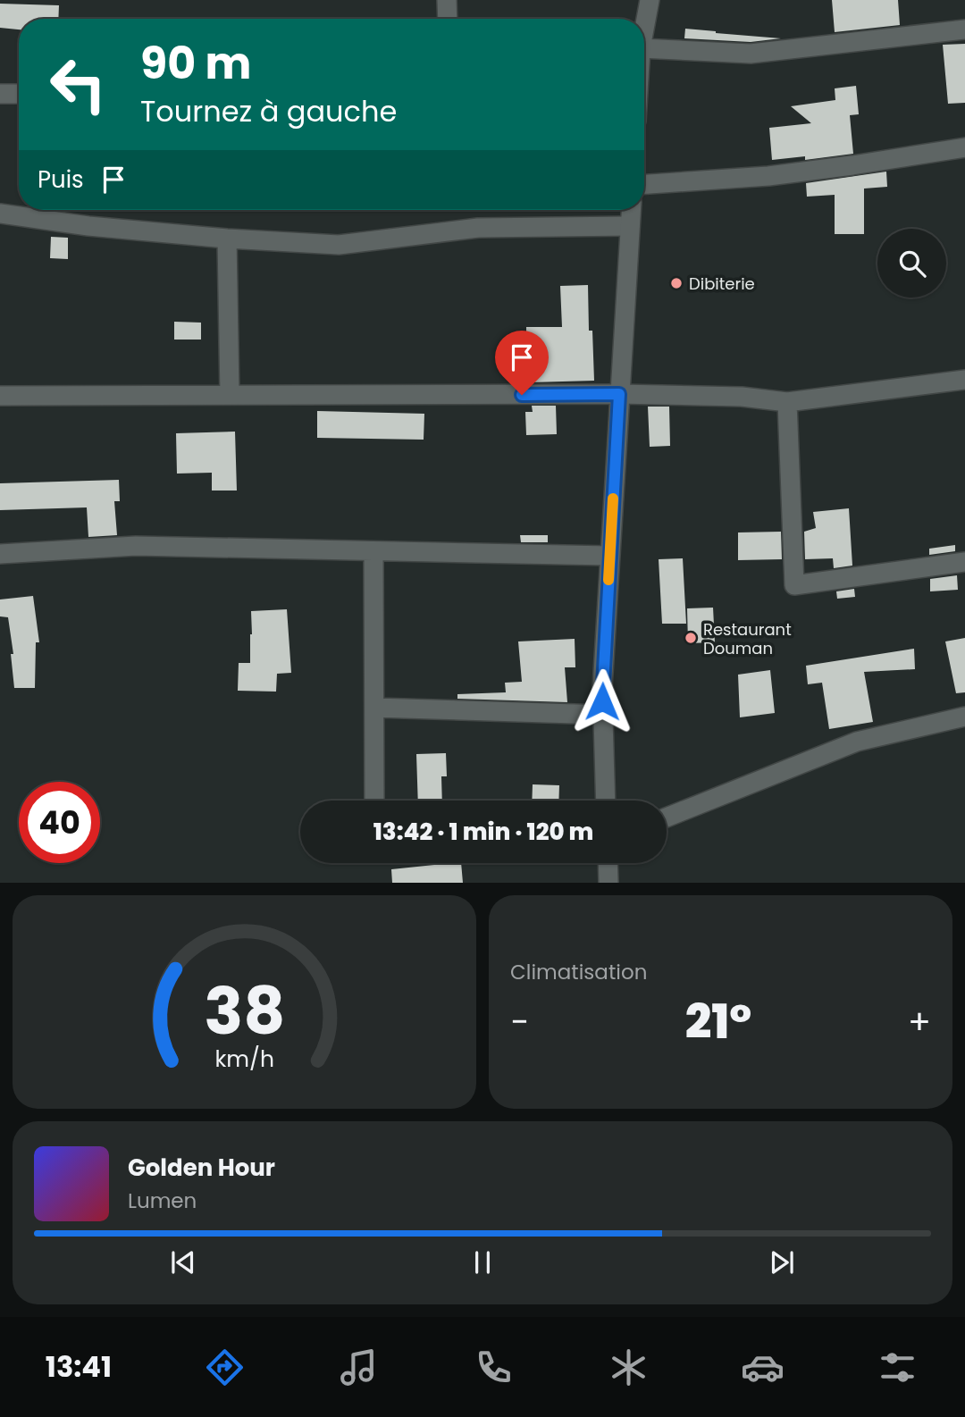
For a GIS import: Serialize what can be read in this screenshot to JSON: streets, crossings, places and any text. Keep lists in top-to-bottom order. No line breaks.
{"places":["Dibiterie","Restaurant Douman"],"page":{"turn":["90 m","Tournez à gauche"],"then":"Puis","limit":"40","trip":"13:42 · 1 min · 120 m","tile":"Climatisation","heat":["−","21°","+"],"song":["Golden Hour","Lumen"],"tabs":"13:41","gauge":["38","km/h"]}}
